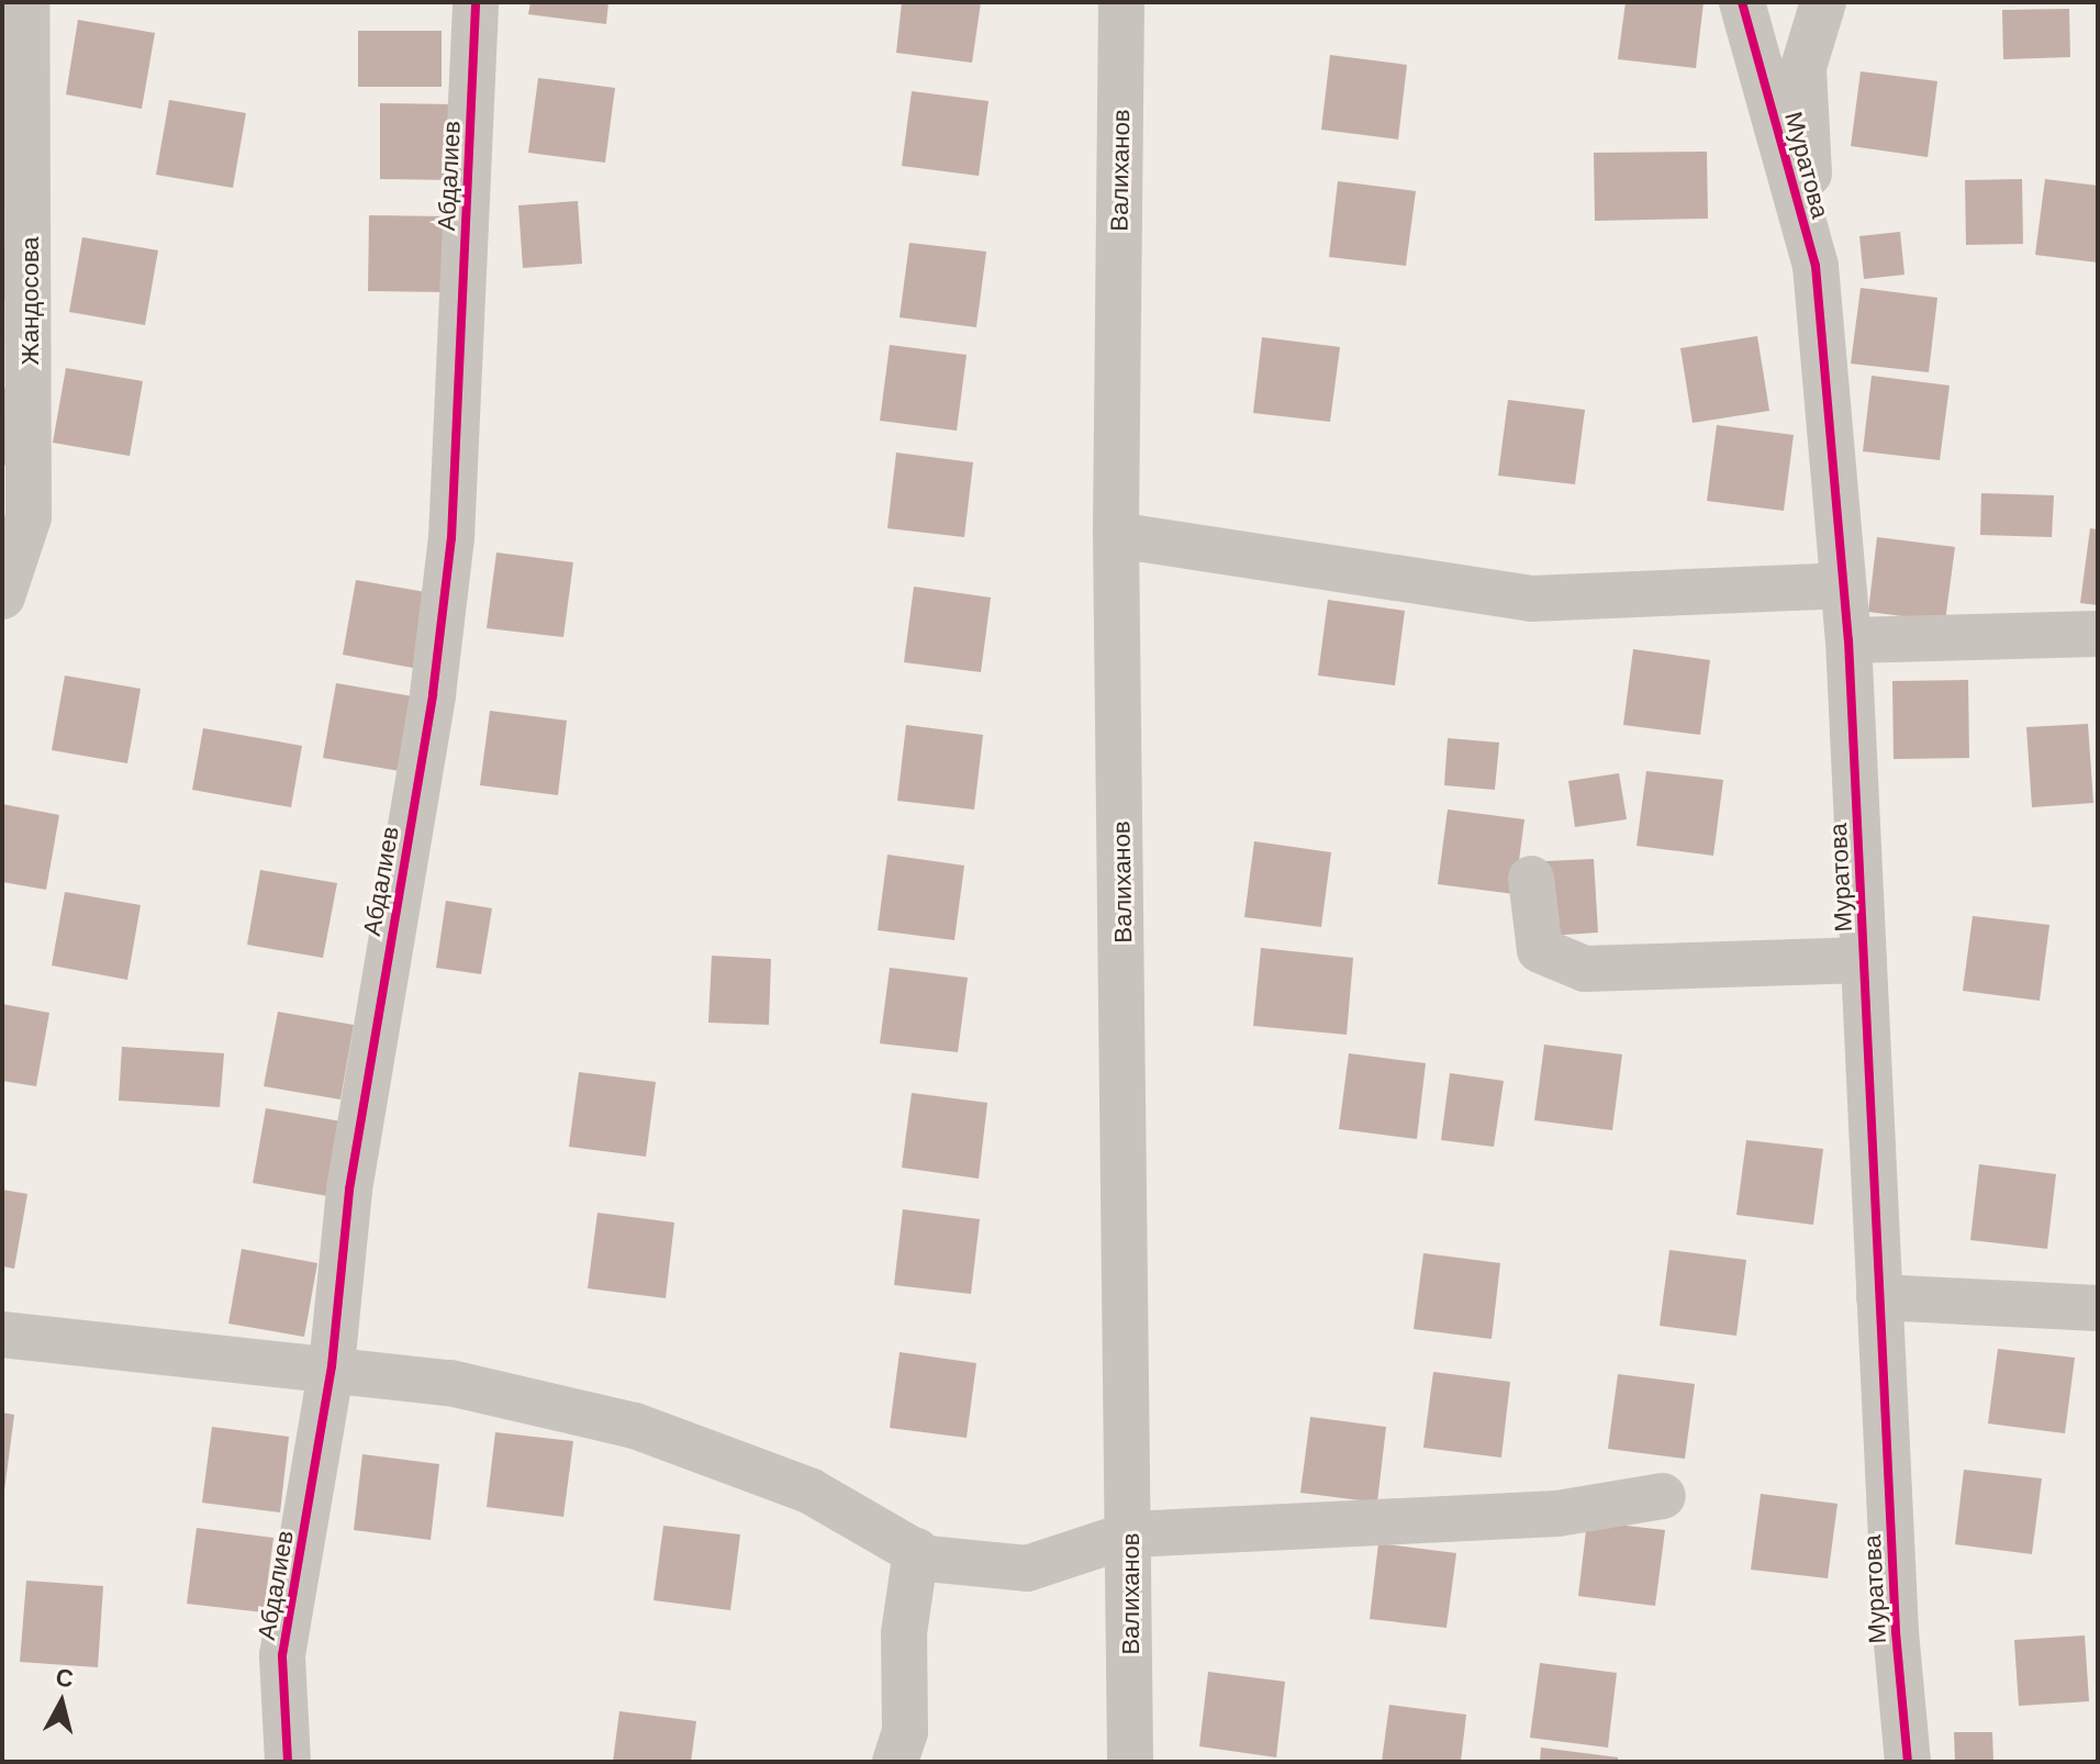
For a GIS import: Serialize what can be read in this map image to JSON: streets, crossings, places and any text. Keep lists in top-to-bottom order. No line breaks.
{"streets":{"street":["Муратова","Валиханов","Абдалиев","Жандосова"]},"north":"top"}
